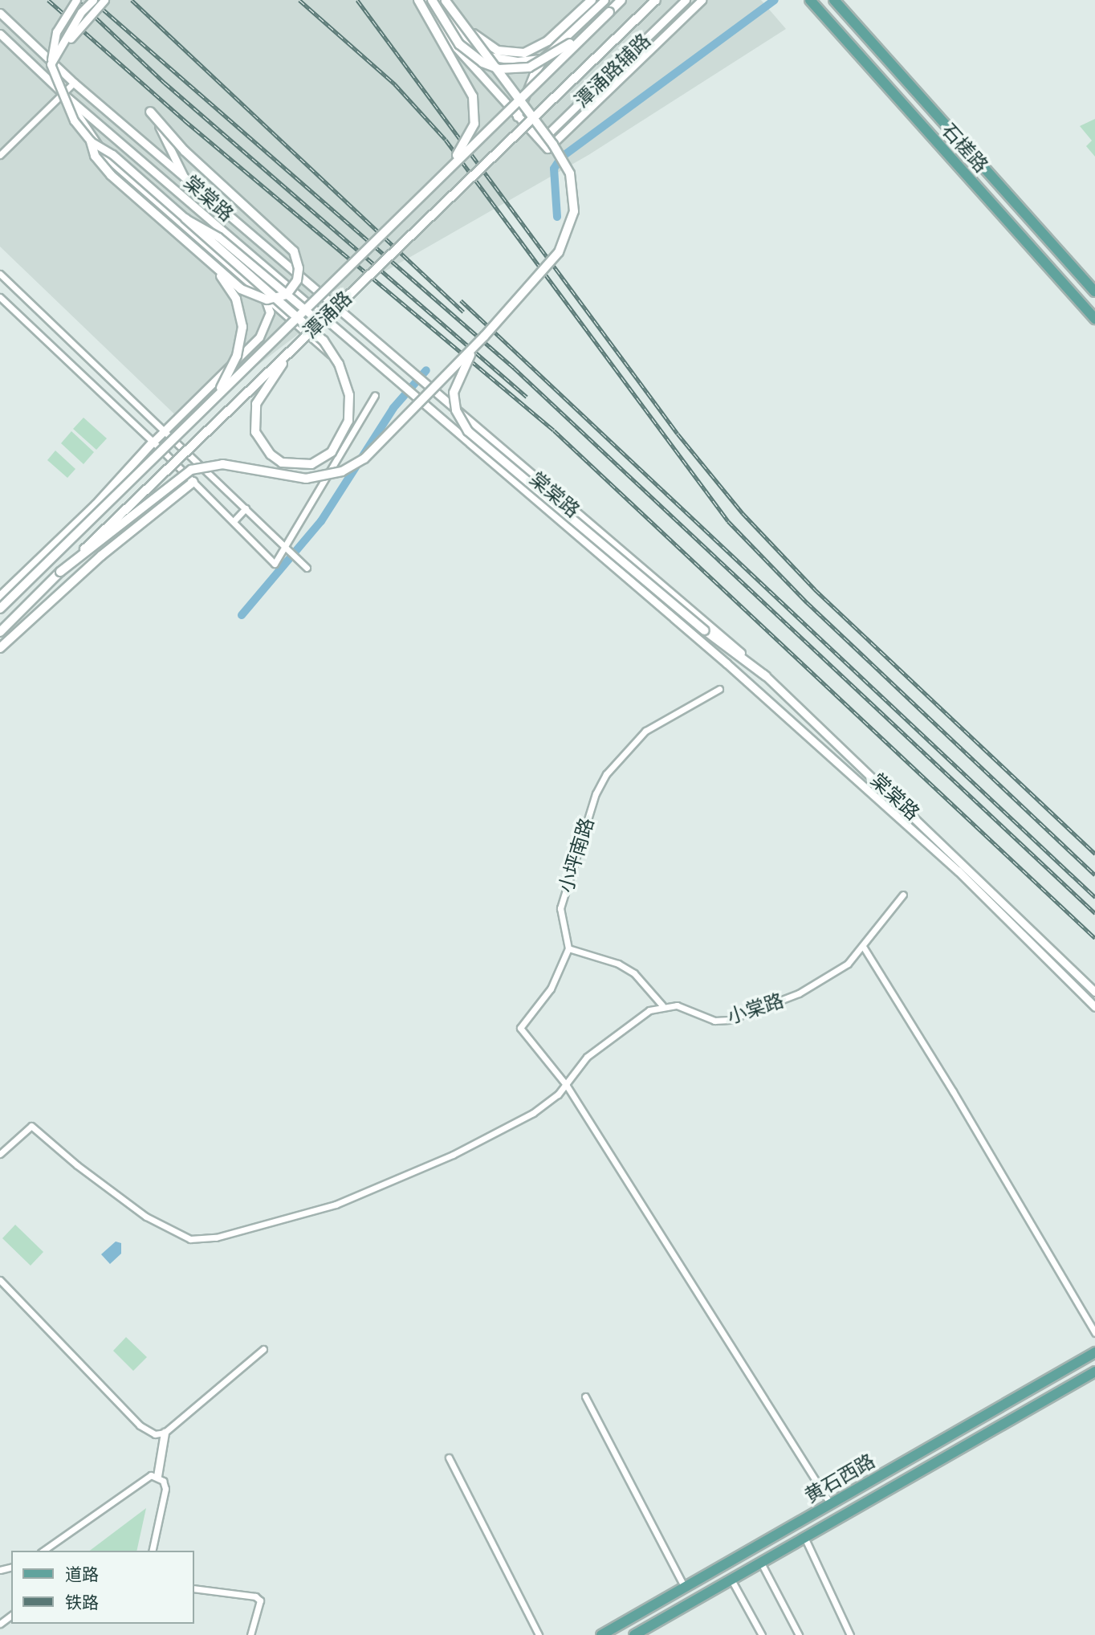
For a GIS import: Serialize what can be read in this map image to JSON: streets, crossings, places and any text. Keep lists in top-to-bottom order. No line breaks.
{"streets":{"main road":["石槎路","潭涌路","黄石西路"],"street":["潭涌路辅路","棠棠路","小坪南路","小棠路"]},"legend":["道路","铁路"]}
